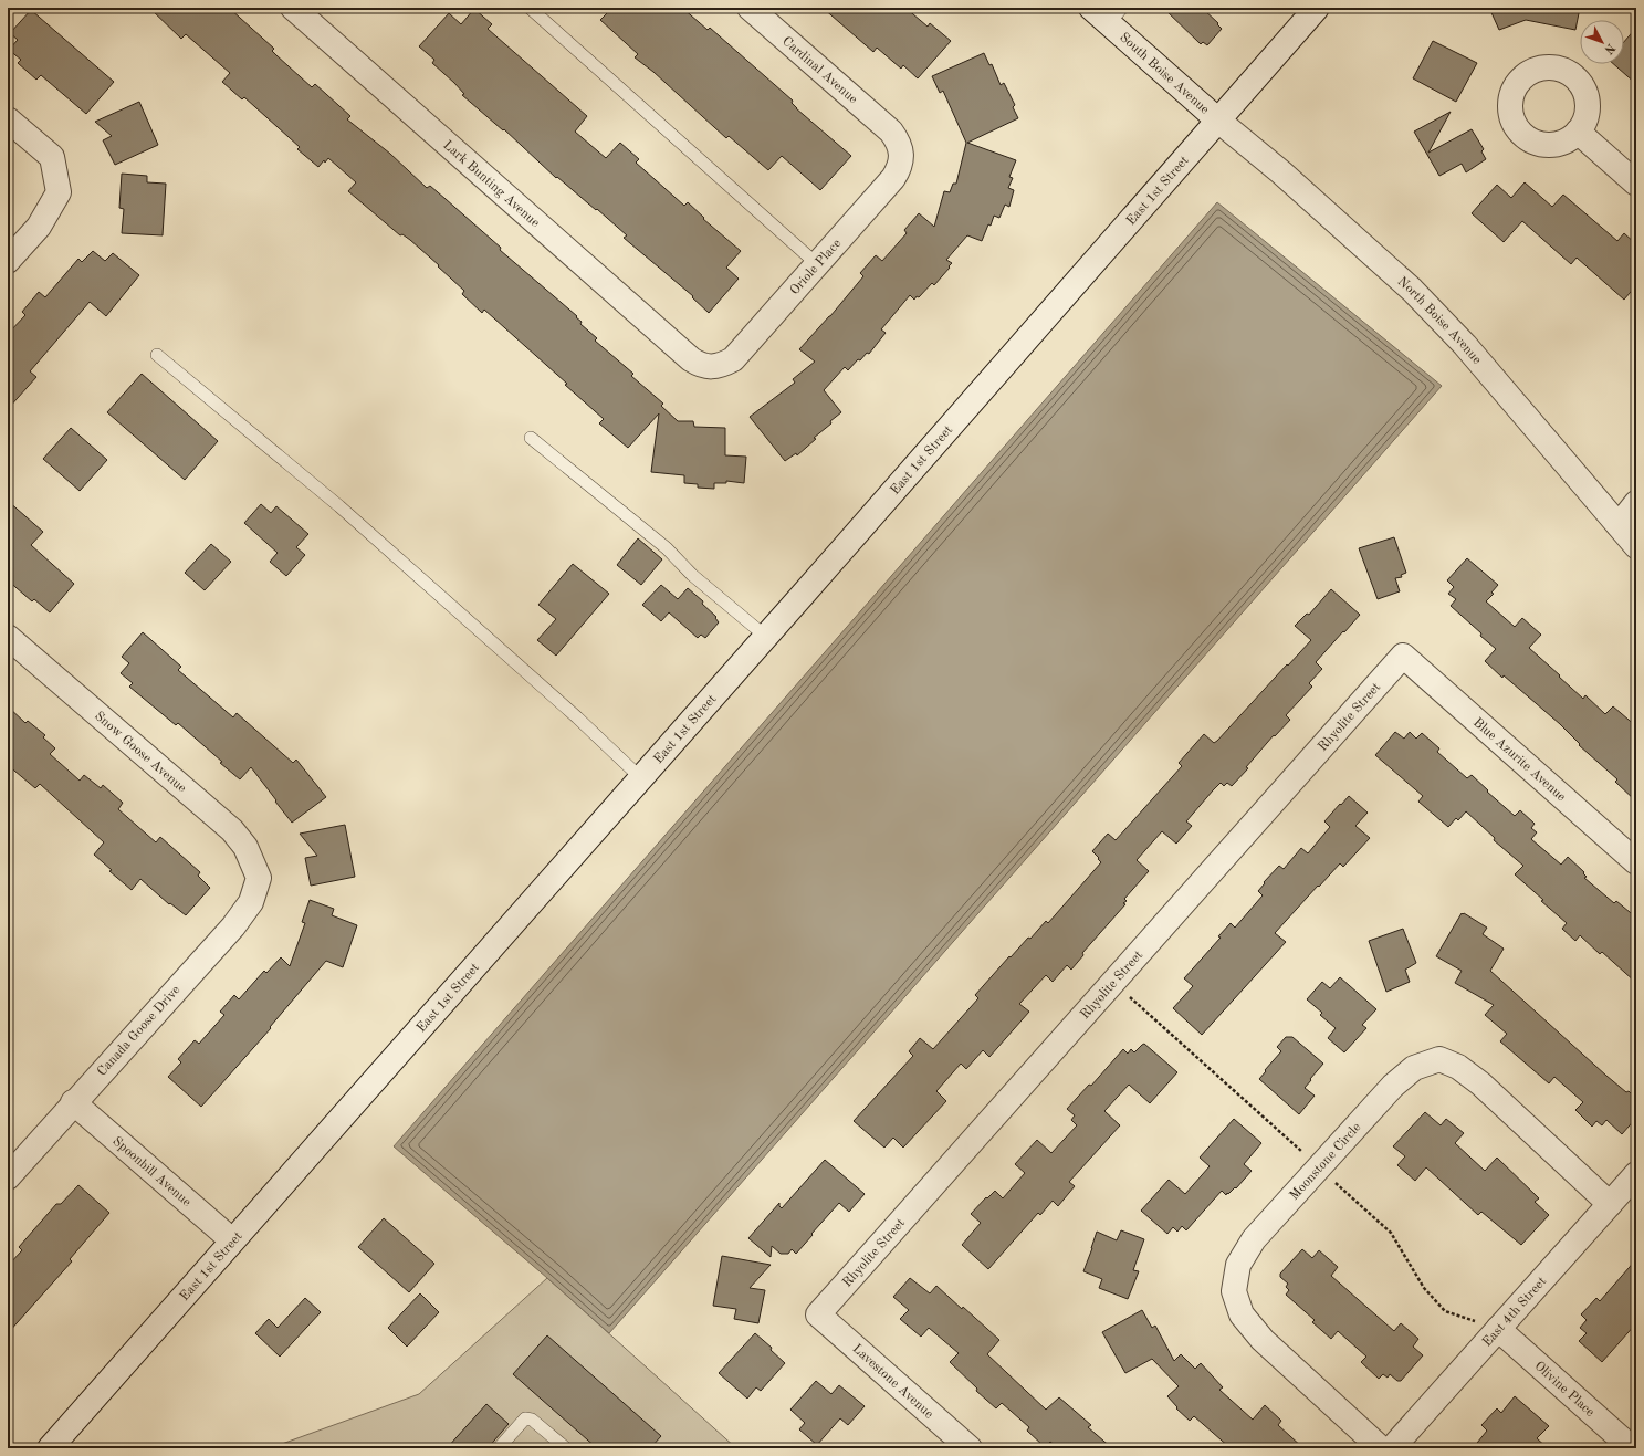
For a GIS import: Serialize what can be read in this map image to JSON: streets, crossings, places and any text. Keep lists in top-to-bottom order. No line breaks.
{"streets":{"street":["Cardinal Avenue","South Boise Avenue","Lark Bunting Avenue","East 1st Street","Oriole Place","North Boise Avenue","Rhyolite Street","Snow Goose Avenue","Blue Azurite Avenue","Canada Goose Drive","Moonstone Circle","Spoonbill Avenue","East 4th Street","Lavestone Avenue","Olivine Place"]},"crossings":[["Cardinal Avenue","Oriole Place"],["South Boise Avenue","East 1st Street"],["South Boise Avenue","North Boise Avenue"],["Lark Bunting Avenue","Oriole Place"],["East 1st Street","North Boise Avenue"],["East 1st Street","Spoonbill Avenue"],["Rhyolite Street","Blue Azurite Avenue"],["Rhyolite Street","Lavestone Avenue"],["Snow Goose Avenue","Canada Goose Drive"],["Canada Goose Drive","Spoonbill Avenue"],["Moonstone Circle","East 4th Street"],["East 4th Street","Olivine Place"]],"north":"bottom right"}
